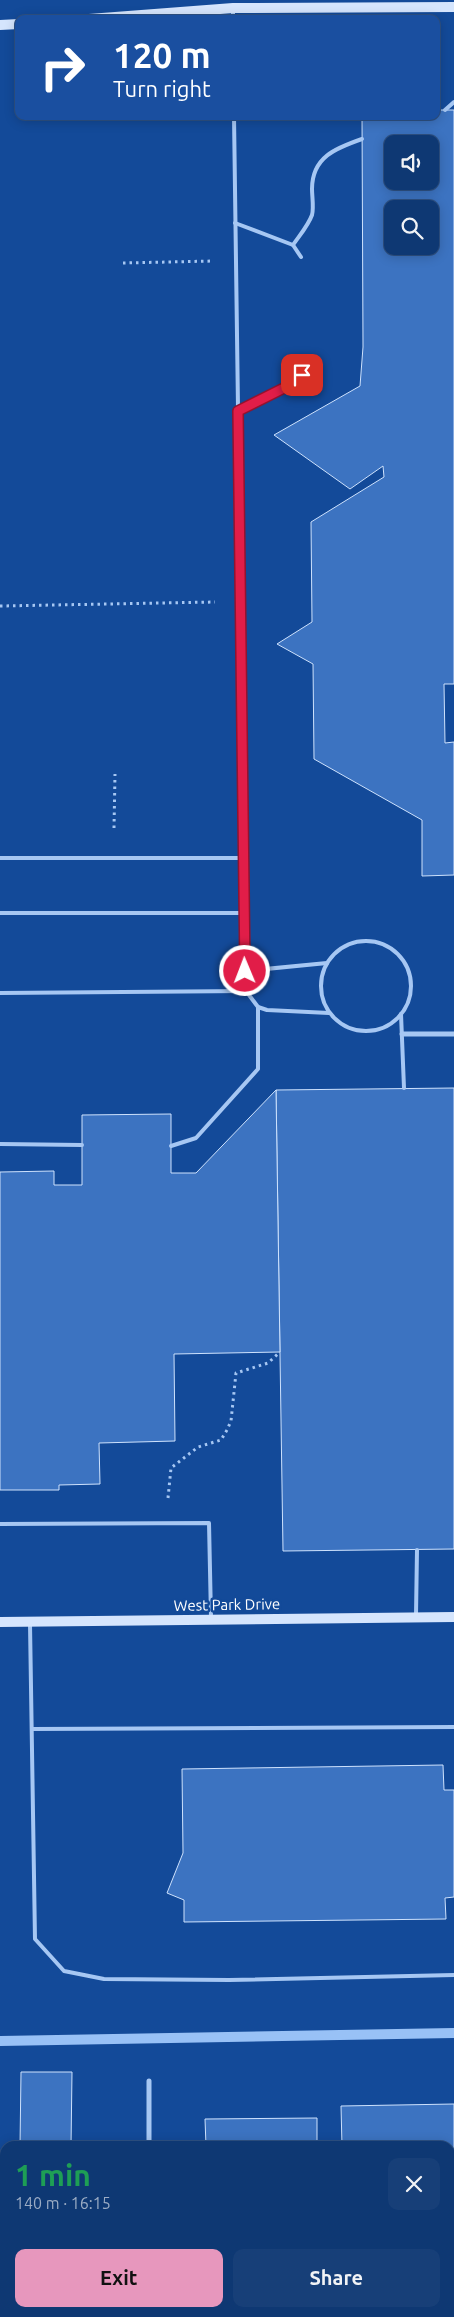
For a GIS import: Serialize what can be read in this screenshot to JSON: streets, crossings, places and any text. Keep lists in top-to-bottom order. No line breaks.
{"streets":{"street":["West Park Drive"]},"page":{"turn":["120 m","Turn right"],"heading":["1 min","140 m · 16:15"],"buttons":["Exit","Share"]}}
